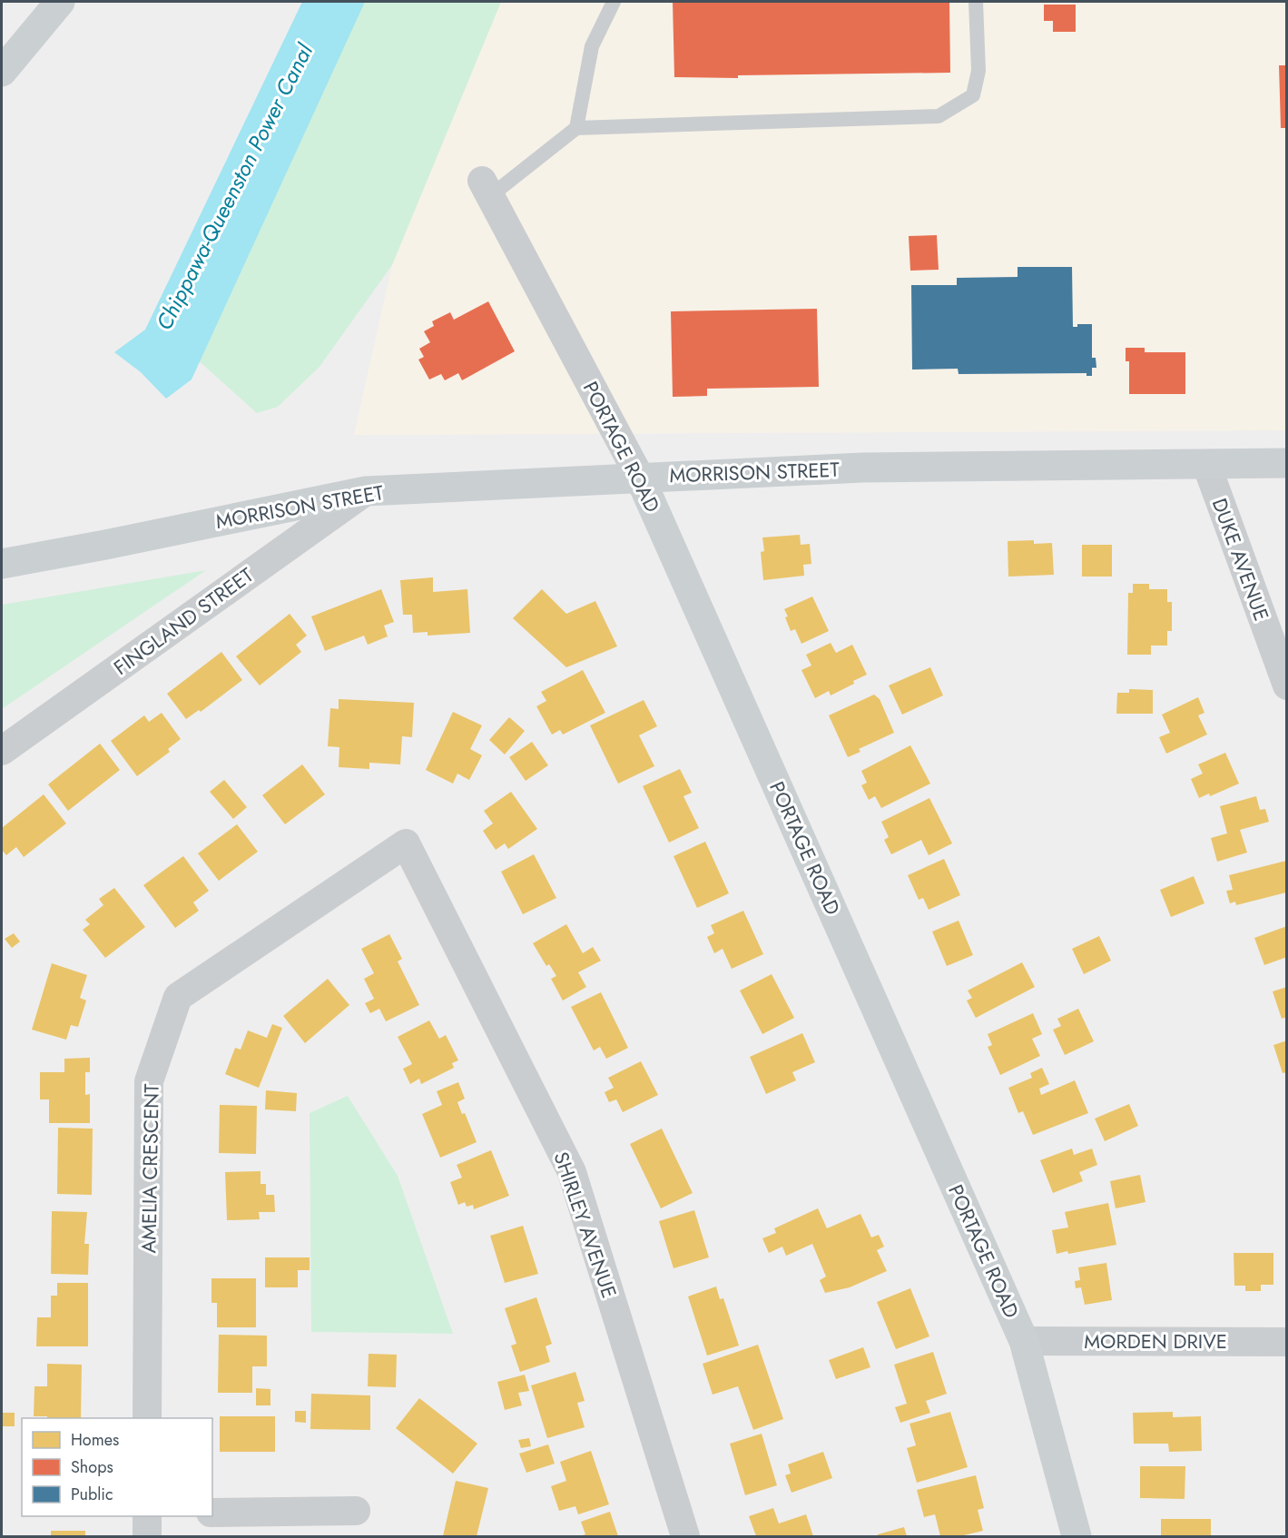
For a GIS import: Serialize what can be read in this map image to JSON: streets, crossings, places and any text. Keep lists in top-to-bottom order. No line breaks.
{"streets":{"street":["PORTAGE ROAD","MORRISON STREET","DUKE AVENUE","FINGLAND STREET","AMELIA CRESCENT","SHIRLEY AVENUE","MORDEN DRIVE"]},"crossings":[["PORTAGE ROAD","MORRISON STREET"],["PORTAGE ROAD","MORDEN DRIVE"],["MORRISON STREET","DUKE AVENUE"],["MORRISON STREET","FINGLAND STREET"],["AMELIA CRESCENT","SHIRLEY AVENUE"]],"water":["Chippawa-Queenston Power Canal"],"legend":["Homes","Shops","Public"]}
